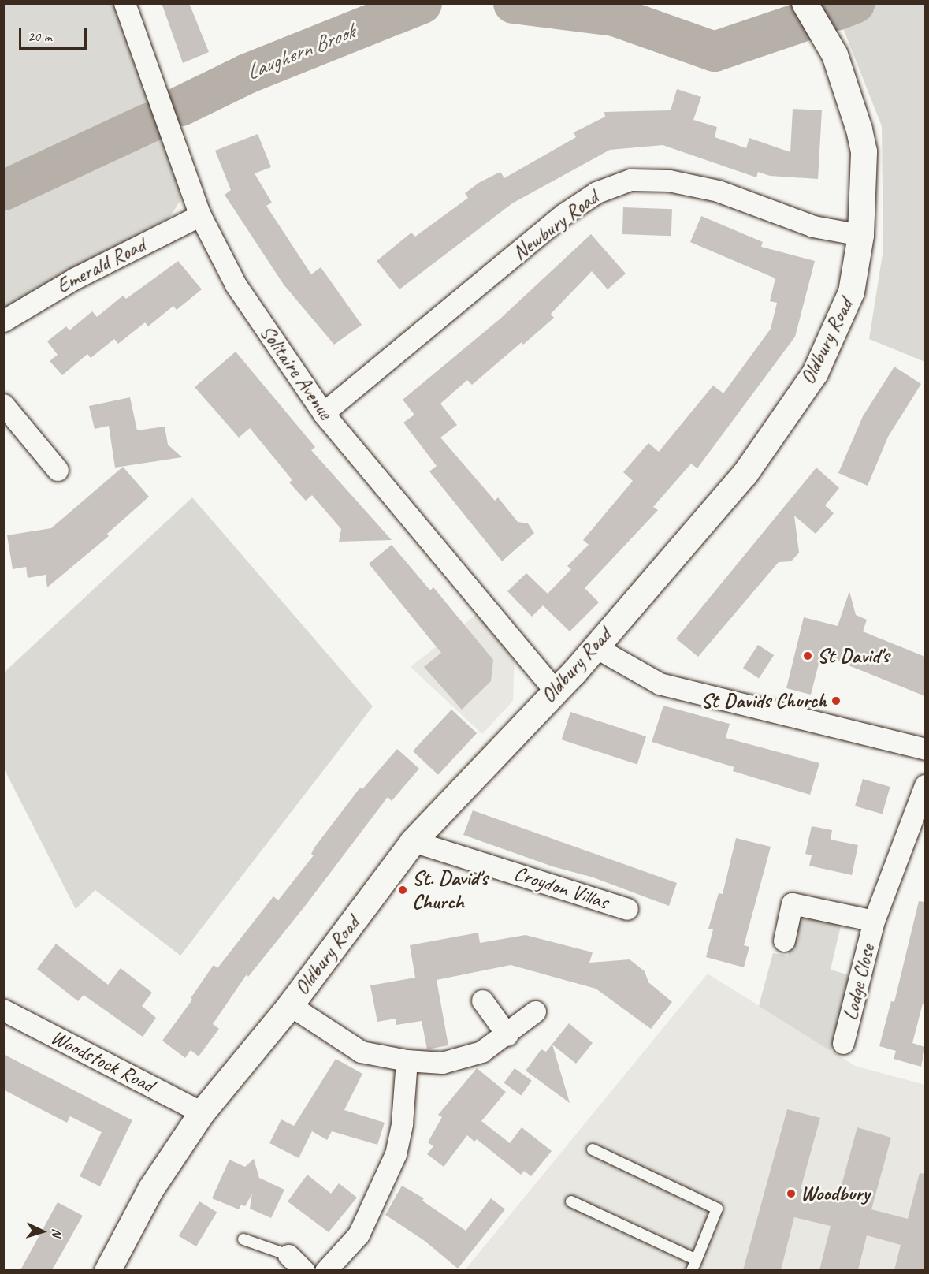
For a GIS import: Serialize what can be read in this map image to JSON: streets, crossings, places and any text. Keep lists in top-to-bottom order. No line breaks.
{"streets":{"street":["Newbury Road","Emerald Road","Oldbury Road","Solitaire Avenue","Croydon Villas","Lodge Close","Woodstock Road"]},"crossings":[["Newbury Road","Oldbury Road"],["Newbury Road","Solitaire Avenue"],["Emerald Road","Solitaire Avenue"],["Oldbury Road","Solitaire Avenue"],["Oldbury Road","Croydon Villas"],["Oldbury Road","Woodstock Road"]],"water":["Laughern Brook"],"places":["St David's","St Davids Church","St. David's Church","Woodbury"],"scale_bar":"20 m","north":"right"}
